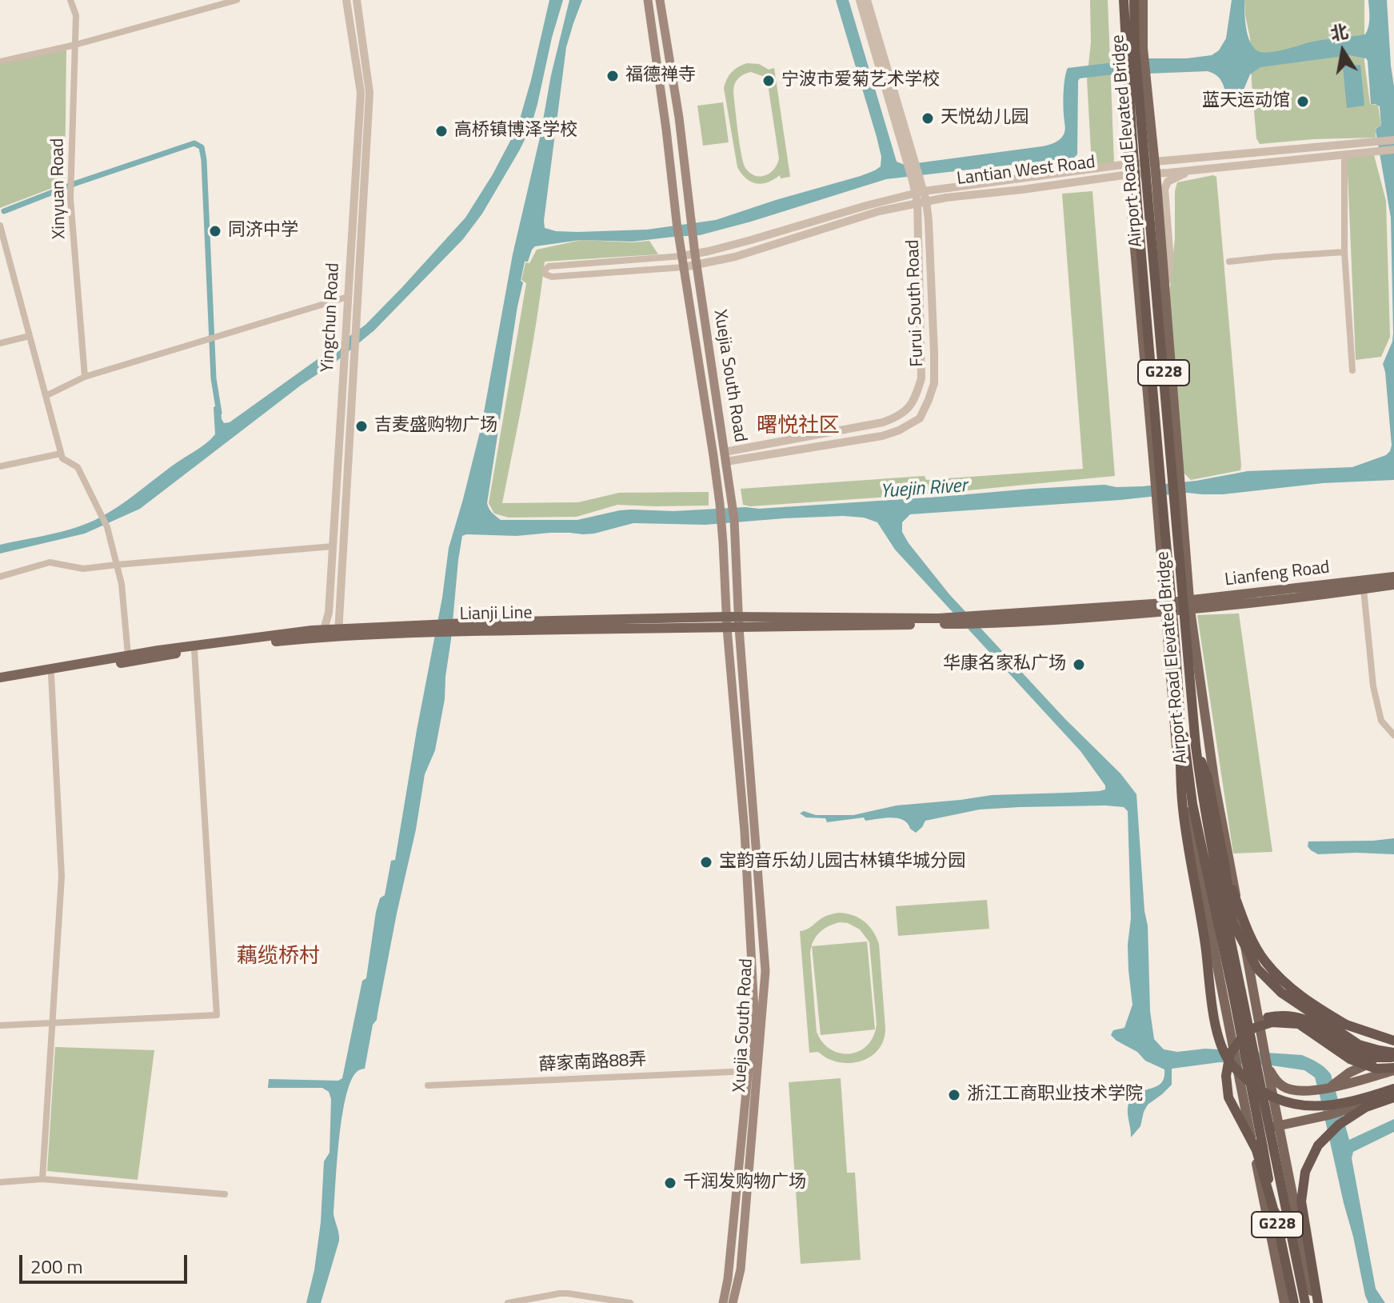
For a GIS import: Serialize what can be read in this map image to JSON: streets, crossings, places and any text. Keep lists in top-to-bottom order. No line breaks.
{"streets":{"highway":["Airport Road Elevated Bridge","G228"],"main road":["Xuejia South Road","Lianfeng Road","Lianji Line"],"street":["Lantian West Road","Xinyuan Road","Furui South Road","Yingchun Road","薛家南路88弄"]},"crossings":[["Lantian West Road","Furui South Road"],["Lantian West Road","Xuejia South Road"],["Furui South Road","Xuejia South Road"],["Yingchun Road","Lianji Line"],["Xuejia South Road","Lianji Line"],["Xuejia South Road","薛家南路88弄"],["Lianfeng Road","Lianji Line"]],"districts":["曙悦社区","藕缆桥村"],"water":["Yuejin River"],"places":["福德禅寺","宁波市爱菊艺术学校","蓝天运动馆","天悦幼儿园","高桥镇博泽学校","同济中学","吉麦盛购物广场","华康名家私广场","宝韵音乐幼儿园古林镇华城分园","浙江工商职业技术学院","千润发购物广场"],"scale_bar":"200 m","north":"top"}
